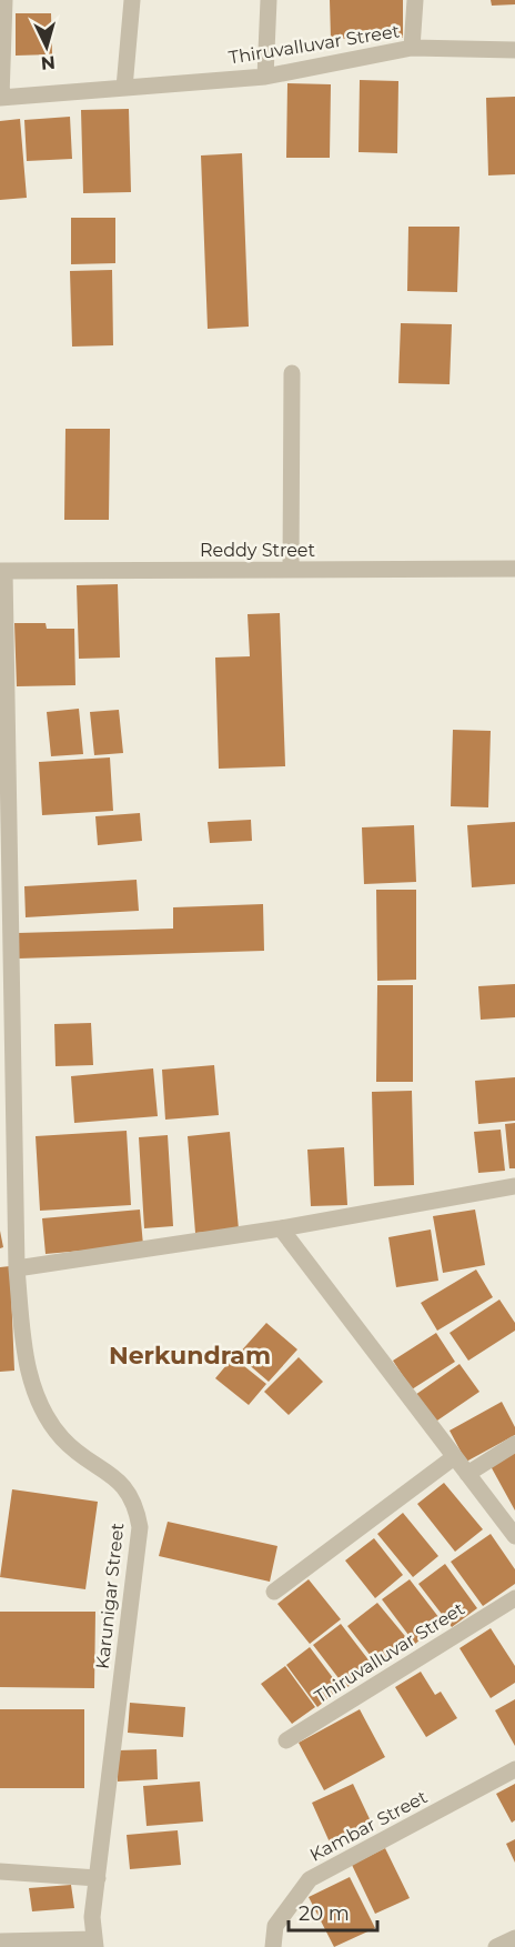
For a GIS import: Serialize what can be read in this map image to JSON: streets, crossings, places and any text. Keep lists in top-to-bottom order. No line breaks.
{"streets":{"street":["Thiruvalluvar Street","Reddy Street","Karunigar Street","Kambar Street"]},"crossings":[["Reddy Street","Karunigar Street"]],"districts":["Nerkundram"],"scale_bar":"20 m","north":"bottom"}
